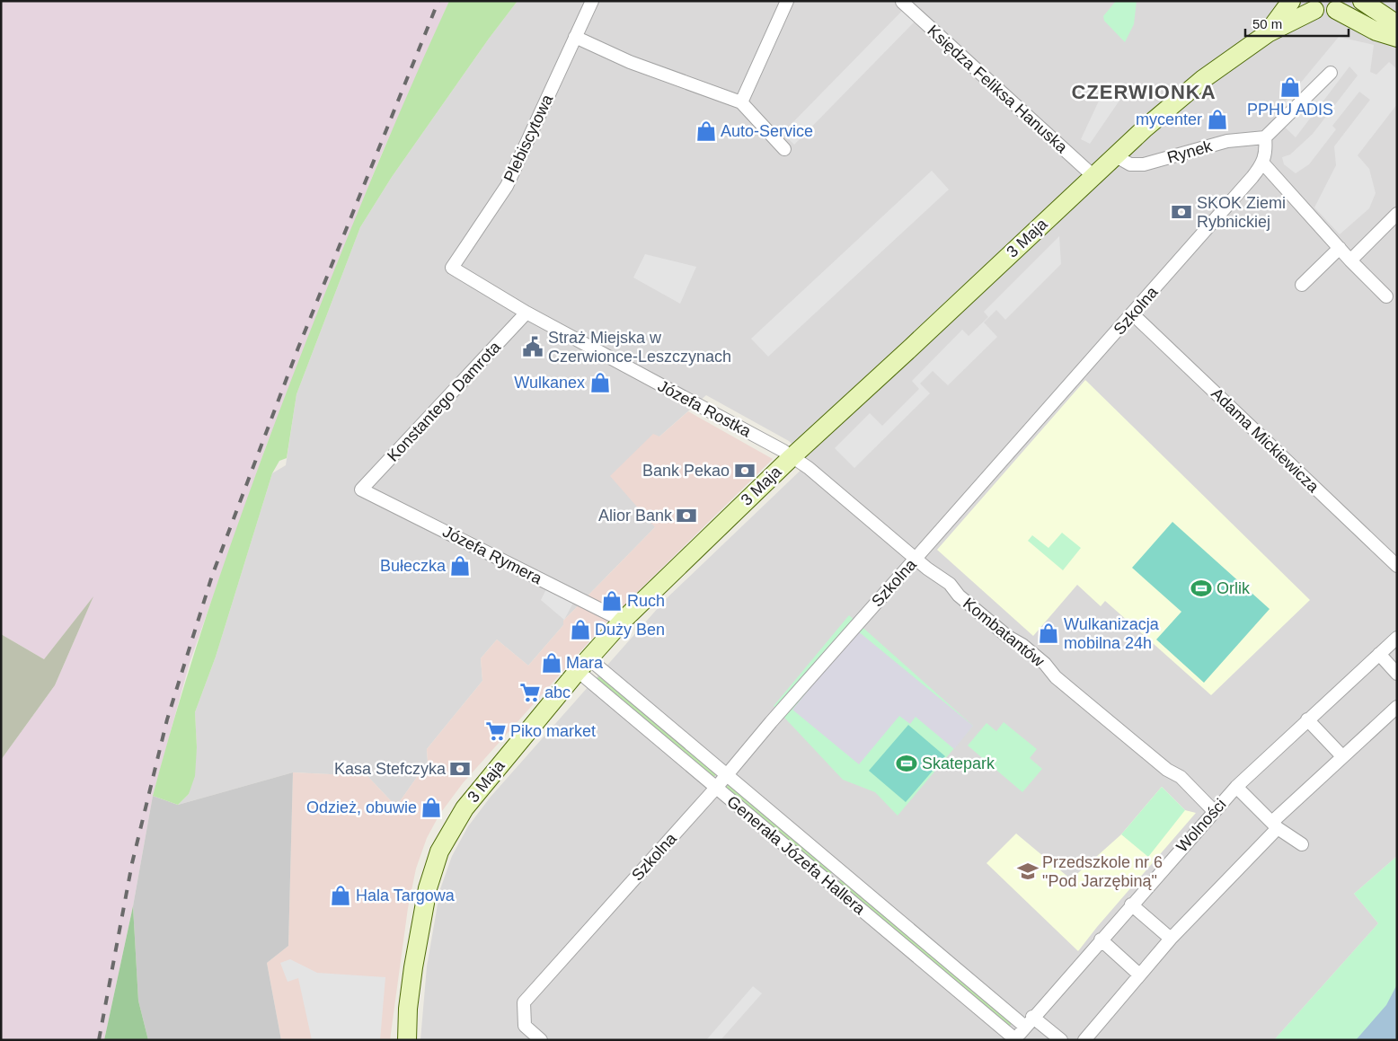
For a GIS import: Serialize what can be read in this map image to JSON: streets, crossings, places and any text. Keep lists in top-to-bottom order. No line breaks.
{"streets":{"main road":["3 Maja"],"street":["Księdza Feliksa Hanuska","Plebiscytowa","Rynek","Szkolna","Konstantego Damrota","Józefa Rostka","Adama Mickiewicza","Józefa Rymera","Kombatantów","Wolności","Generała Józefa Hallera"]},"crossings":[["Księdza Feliksa Hanuska","3 Maja"],["Plebiscytowa","Józefa Rostka"],["Rynek","3 Maja"],["3 Maja","Józefa Rostka"],["3 Maja","Józefa Rymera"],["3 Maja","Kombatantów"],["3 Maja","Generała Józefa Hallera"],["Szkolna","Adama Mickiewicza"],["Szkolna","Kombatantów"],["Szkolna","Generała Józefa Hallera"],["Konstantego Damrota","Józefa Rostka"],["Konstantego Damrota","Józefa Rymera"],["Józefa Rostka","Kombatantów"],["Kombatantów","Wolności"],["Wolności","Generała Józefa Hallera"]],"districts":["CZERWIONKA"],"places":{"shop":["PPHU ADIS","mycenter","Auto-Service","Wulkanex","Bułeczka","Ruch","Duży Ben","Wulkanizacja mobilna 24h","Mara","Odzież, obuwie","Hala Targowa"],"bank":["SKOK Ziemi Rybnickiej","Bank Pekao","Alior Bank","Kasa Stefczyka"],"public building":["Straż Miejska w Czerwionce-Leszczynach"],"sports":["Orlik","Skatepark"],"supermarket":["abc","Piko market"],"school or university":["Przedszkole nr 6 \"Pod Jarzębiną\""]},"scale_bar":"50 m"}
